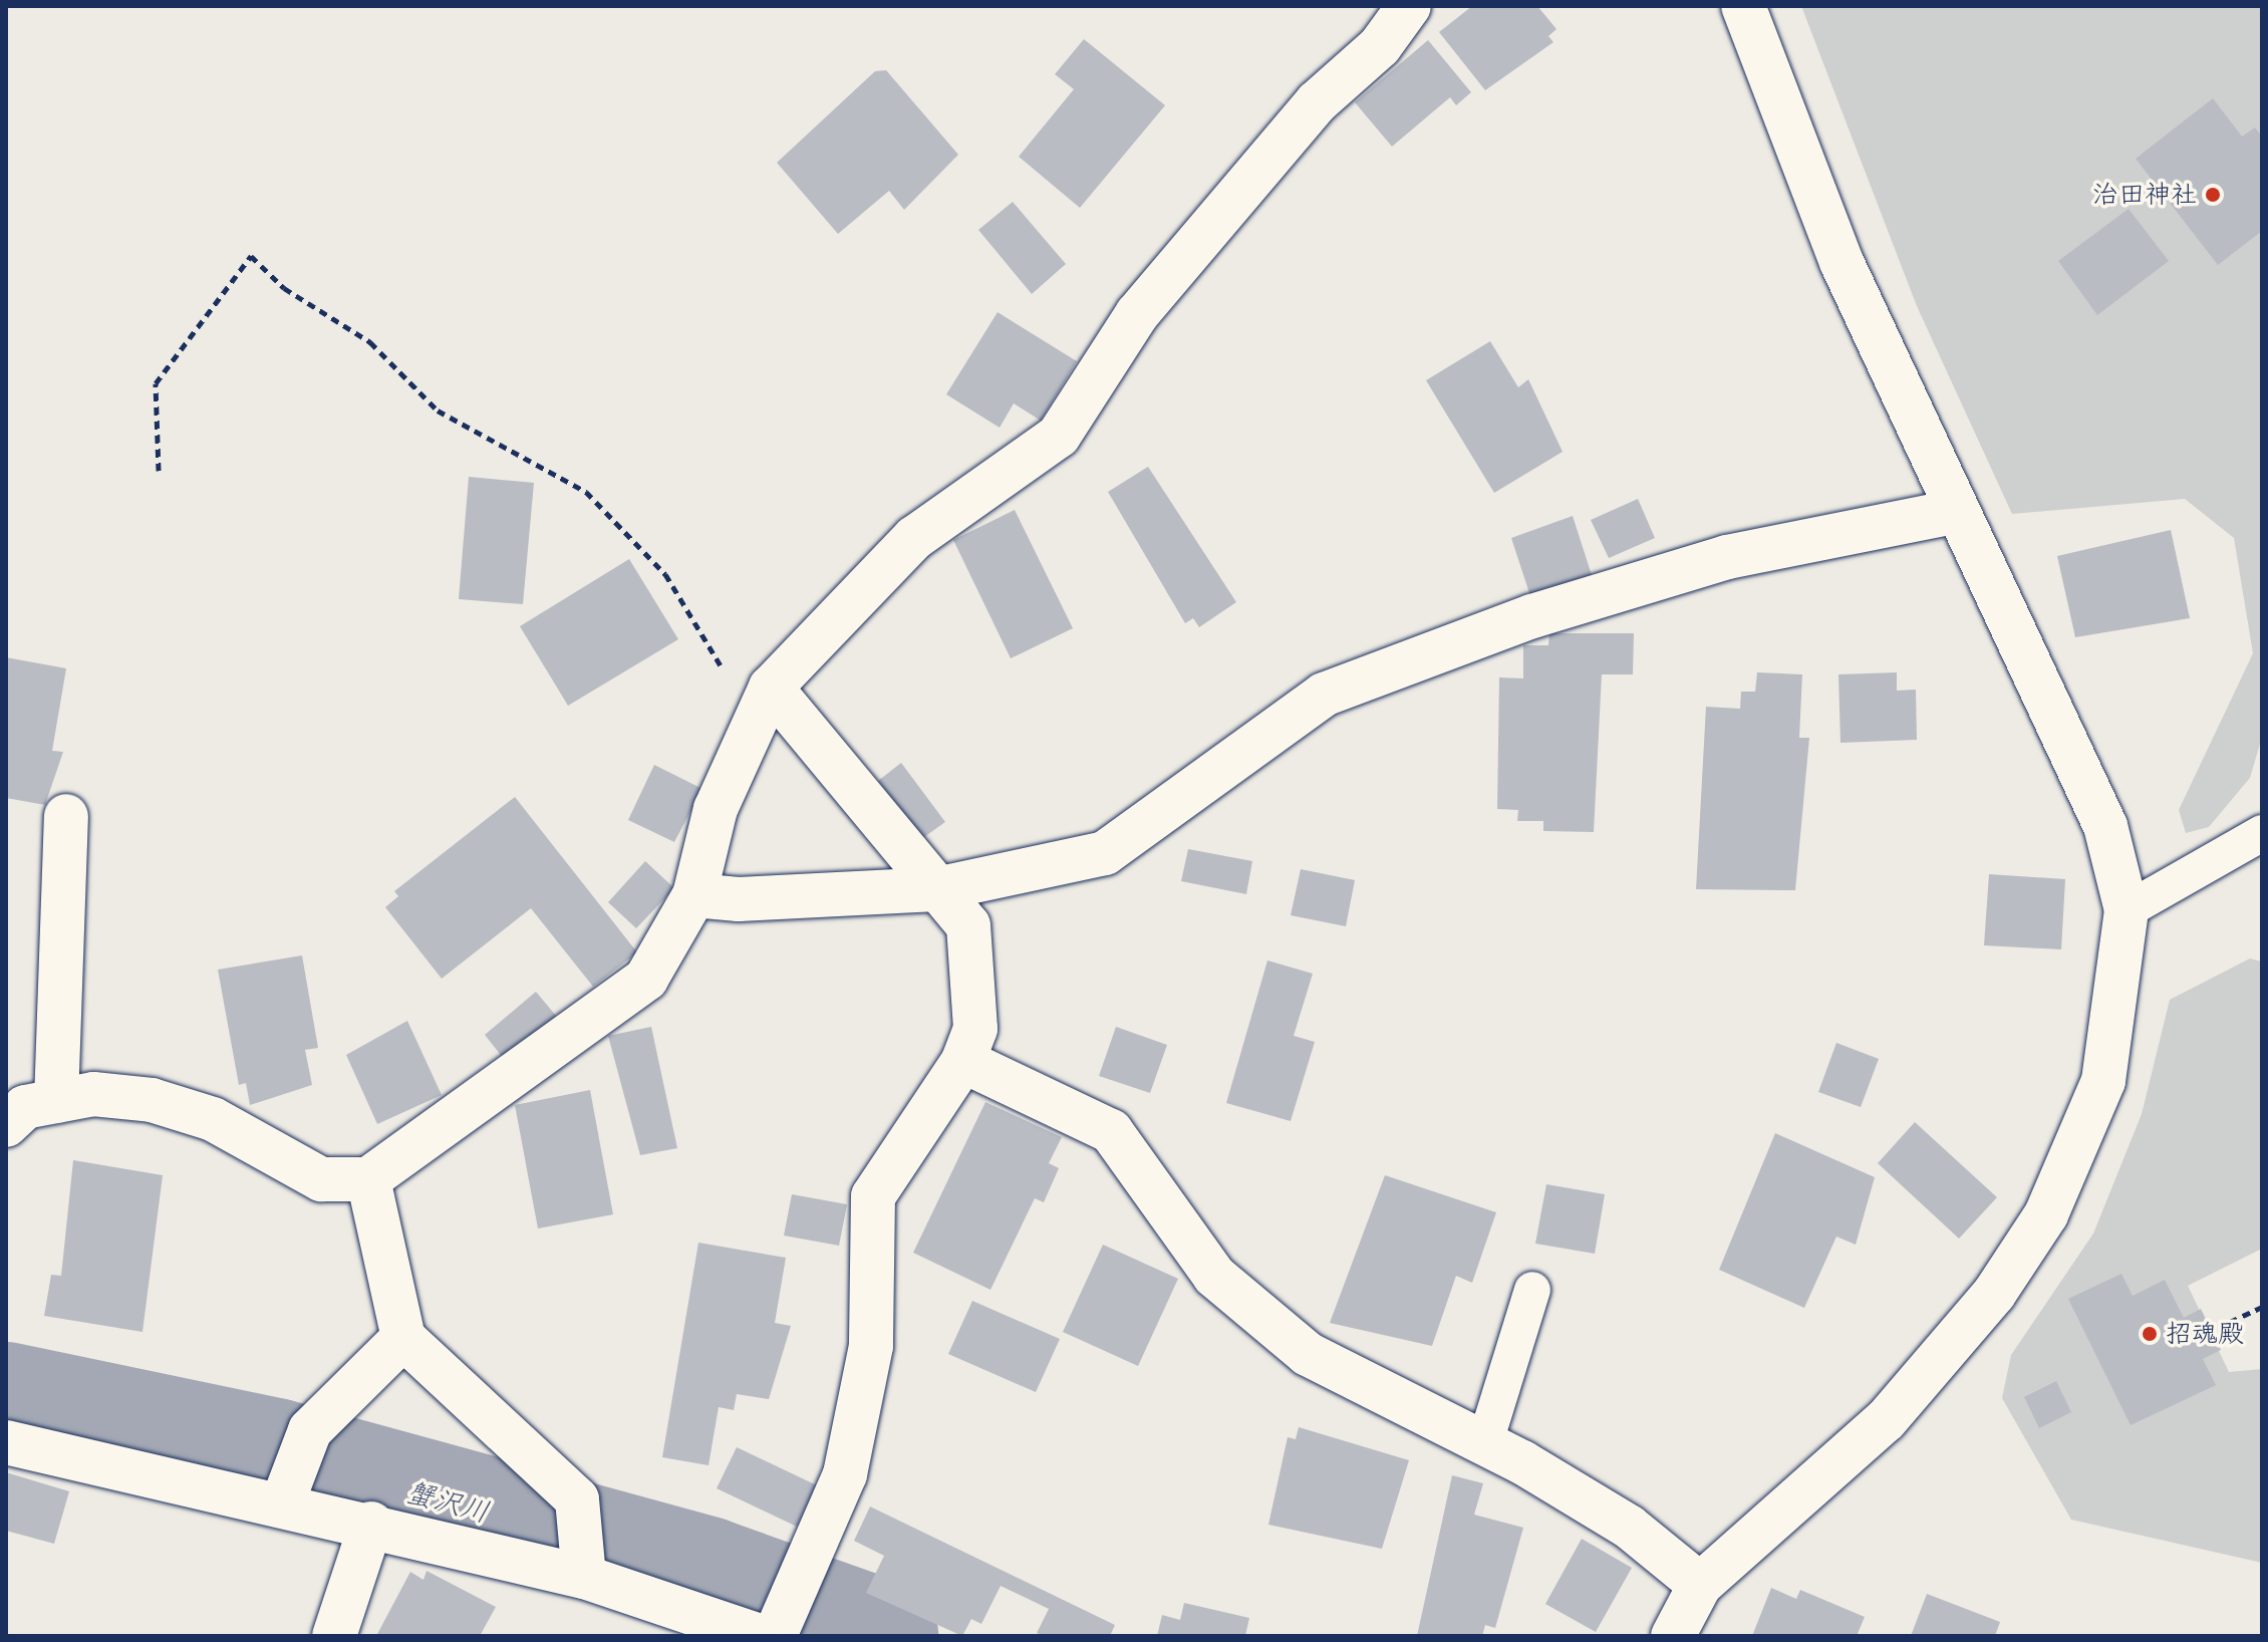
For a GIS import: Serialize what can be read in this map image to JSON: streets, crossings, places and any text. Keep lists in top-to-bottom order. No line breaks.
{"water":["蟹沢川"],"places":["治田神社","招魂殿"]}
